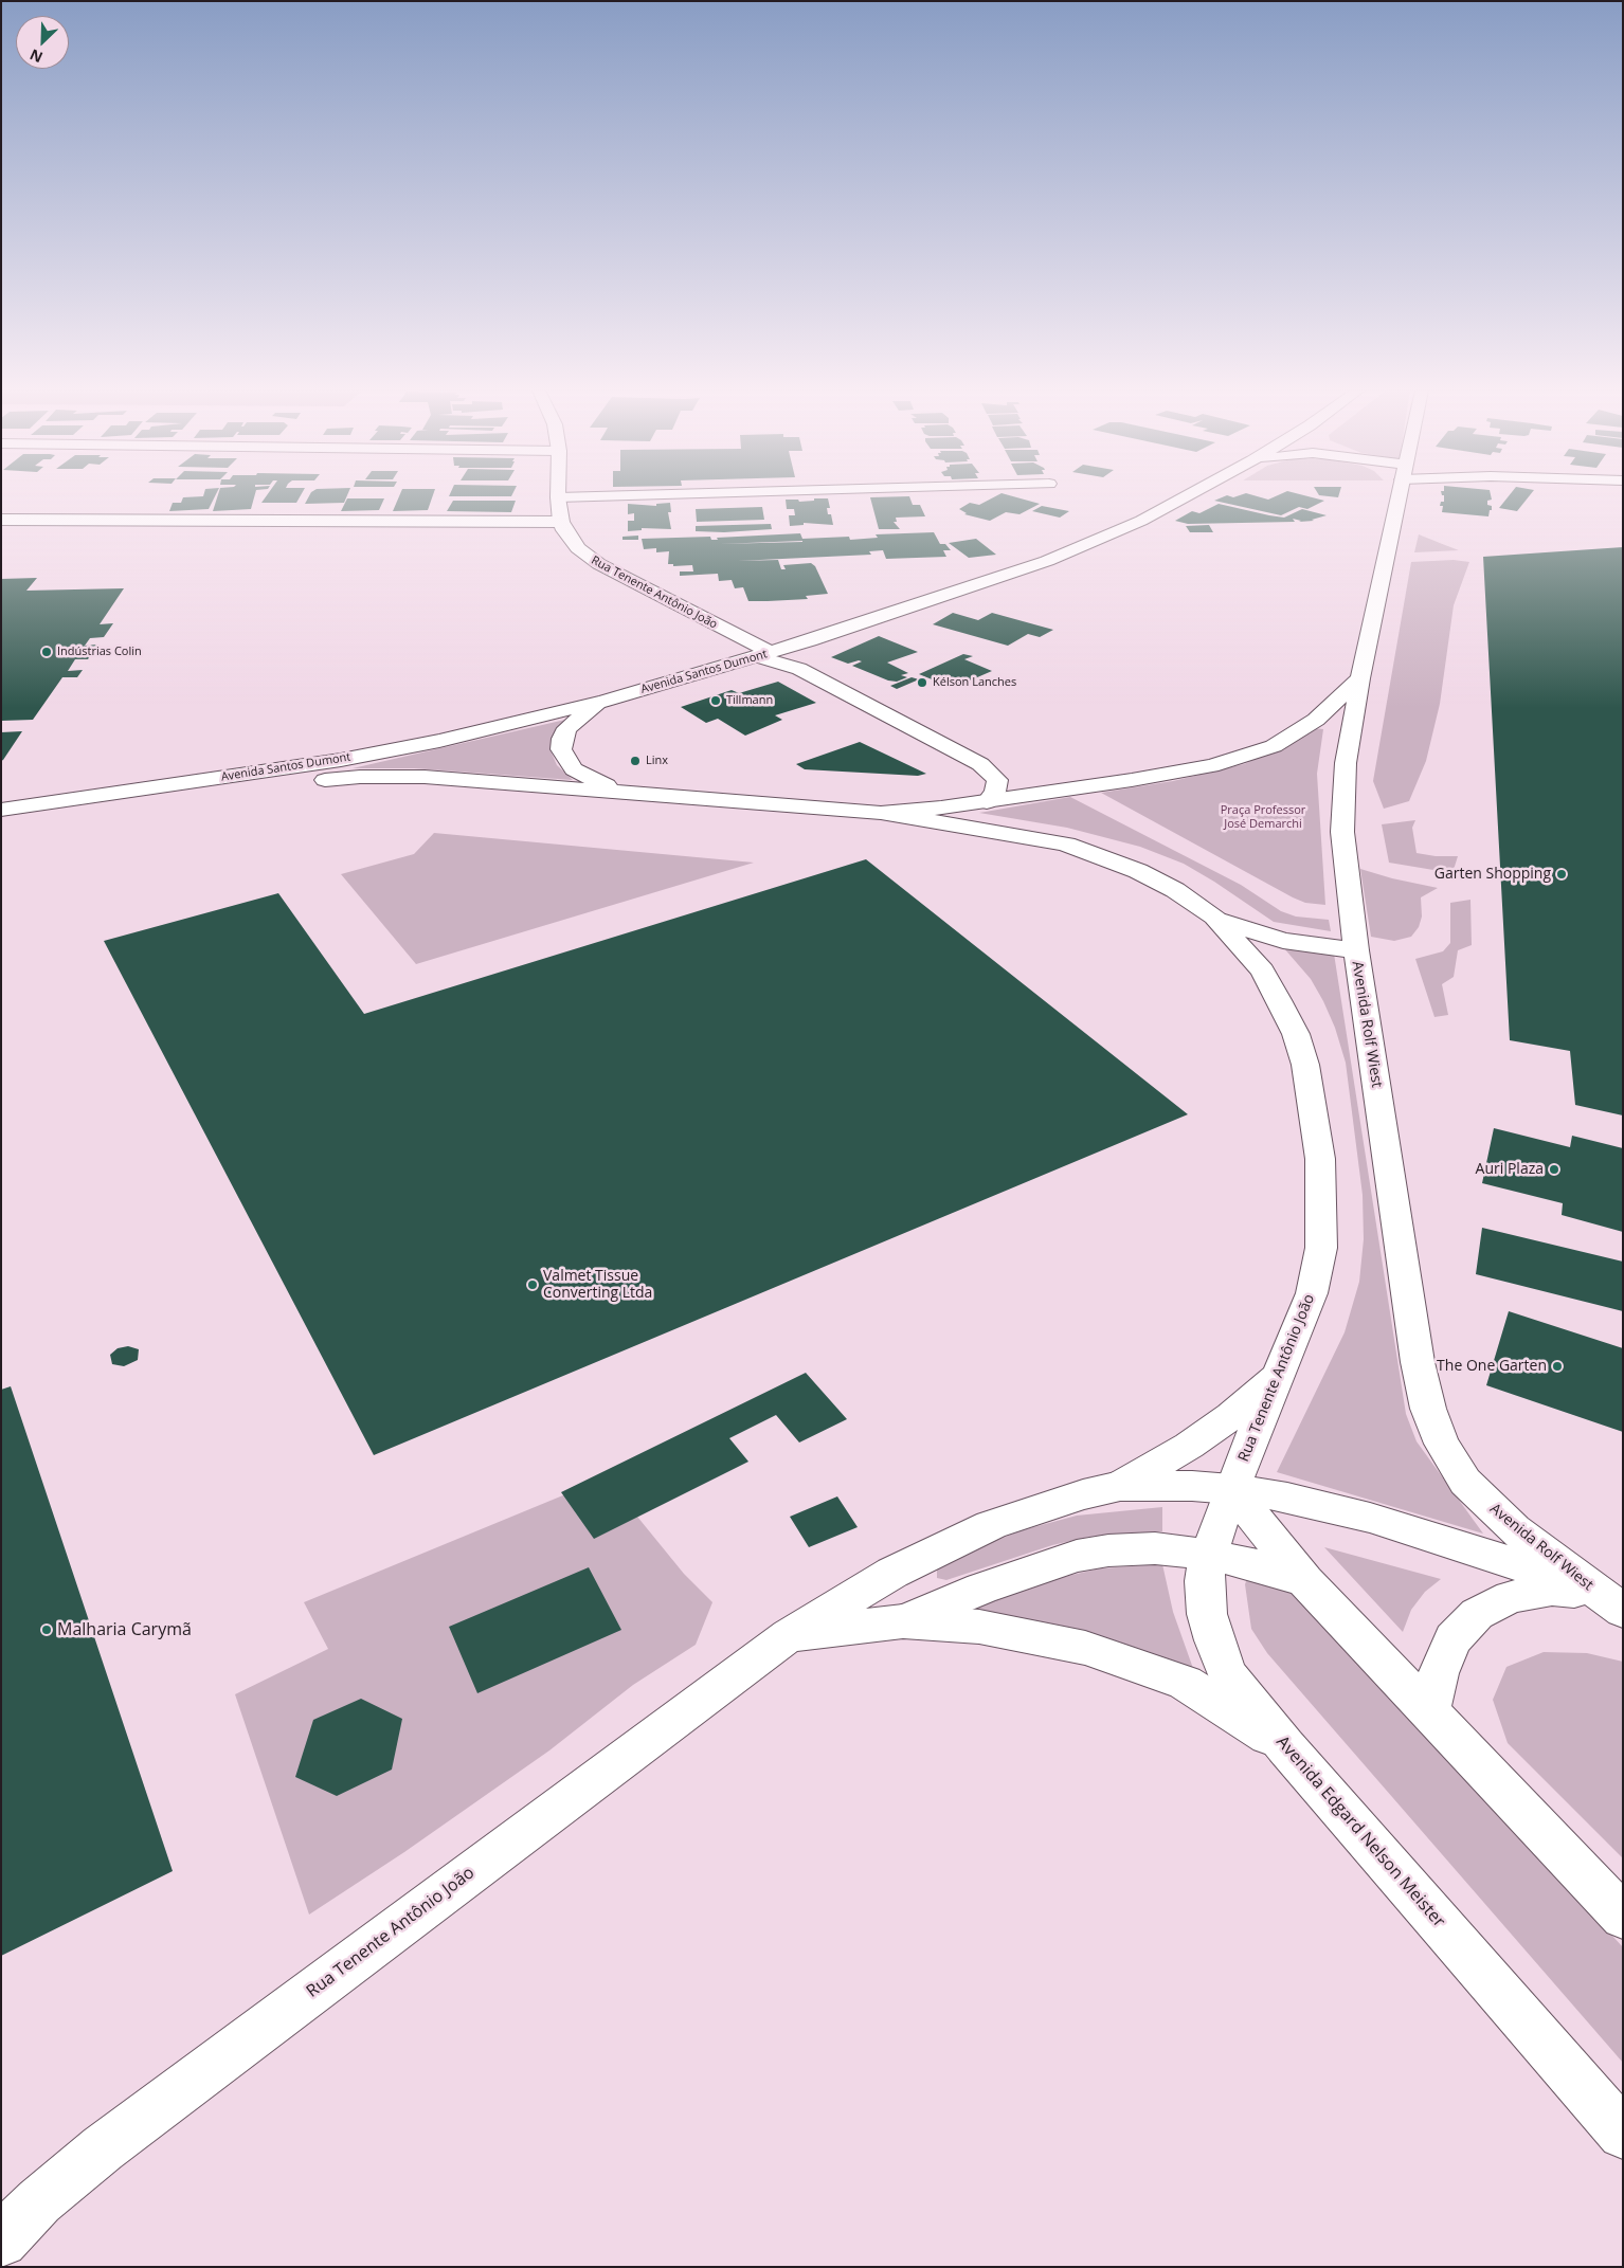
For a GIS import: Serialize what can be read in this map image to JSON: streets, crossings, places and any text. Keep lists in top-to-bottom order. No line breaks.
{"streets":{"main road":["Rua Tenente Antônio João","Avenida Santos Dumont","Avenida Rolf Wiest","Avenida Edgard Nelson Meister"]},"crossings":[["Rua Tenente Antônio João","Avenida Santos Dumont"],["Rua Tenente Antônio João","Avenida Edgard Nelson Meister"]],"parks":["Praça Professor José Demarchi"],"places":["Indústrias Colin","Kélson Lanches","Tillmann","Linx","Garten Shopping","Auri Plaza","Valmet Tissue Converting Ltda","The One Garten","Malharia Carymã"],"north":"bottom left"}
